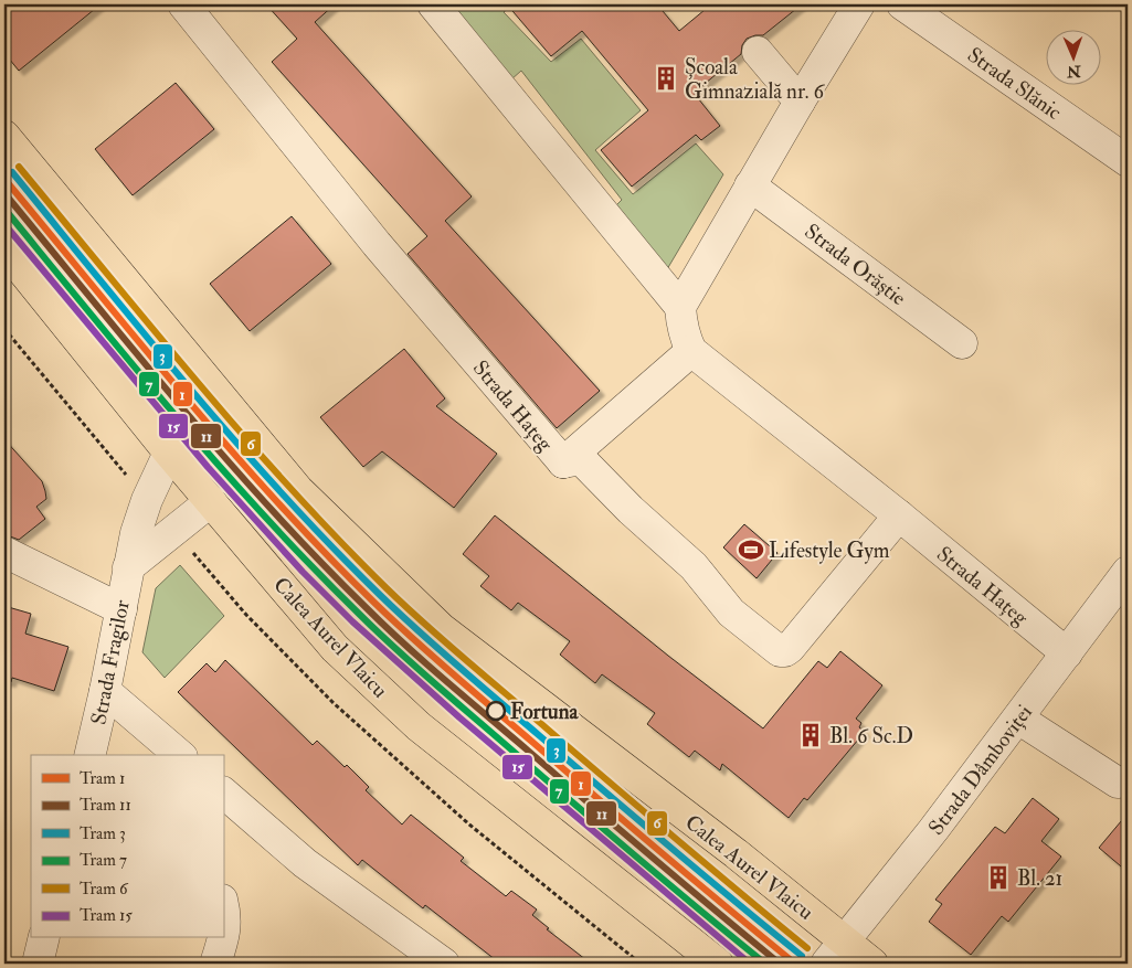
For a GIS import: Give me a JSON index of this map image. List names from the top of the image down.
{
  "streets": {
    "main road": ["Calea Aurel Vlaicu"],
    "street": [
      "Strada Slănic",
      "Strada Orăștie",
      "Strada Hațeg",
      "Strada Fragilor",
      "Strada Dâmboviței"
    ]
  },
  "crossings": [
    ["Strada Hațeg", "Strada Dâmboviței"],
    ["Calea Aurel Vlaicu", "Strada Fragilor"],
    ["Calea Aurel Vlaicu", "Strada Dâmboviței"]
  ],
  "places": {
    "building": ["Școala Gimnazială nr. 6", "Bl. 6 Sc.D", "Bl. 21"],
    "sports": ["Lifestyle Gym"],
    "other": ["Fortuna"]
  },
  "lines": [
    "tram line 6",
    "tram line 3",
    "tram line 1",
    "tram line 11",
    "tram line 7",
    "tram line 15"
  ],
  "legend": [
    "Tram 1",
    "Tram 11",
    "Tram 3",
    "Tram 7",
    "Tram 6",
    "Tram 15"
  ],
  "north": "bottom"
}
